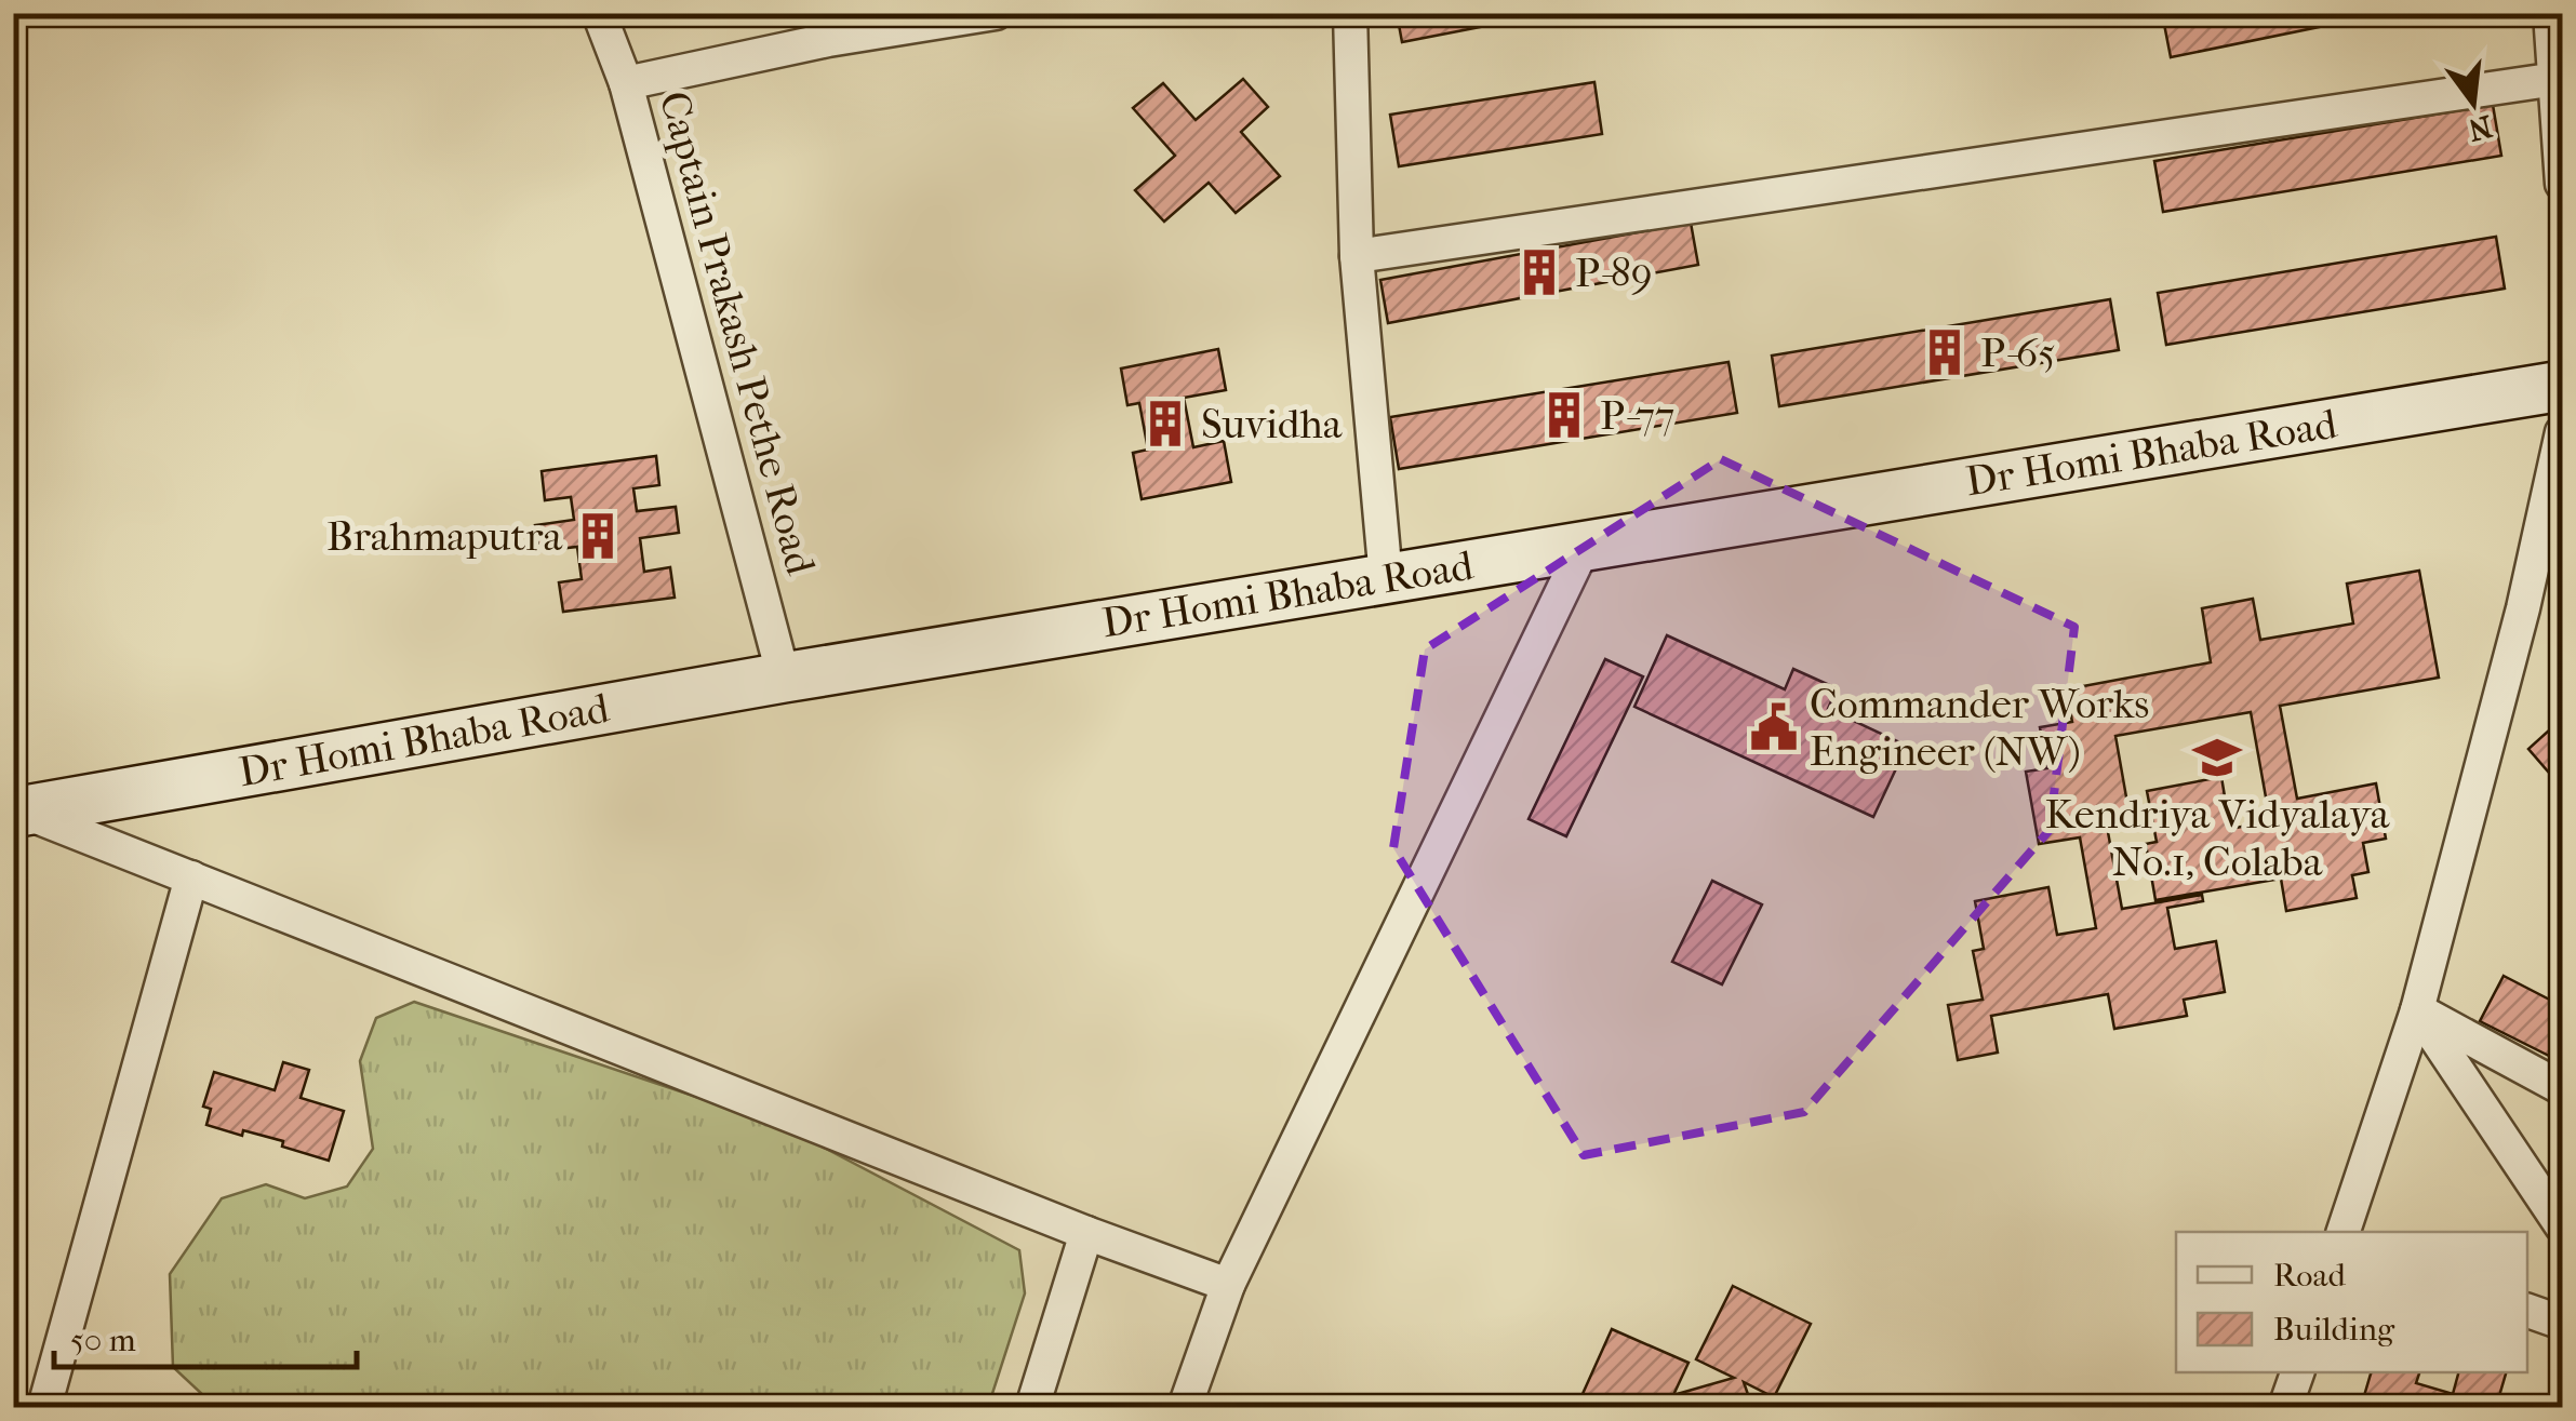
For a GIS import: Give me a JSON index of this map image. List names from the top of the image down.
{
  "streets": {
    "street": ["Captain Prakash Pethe Road", "Dr Homi Bhaba Road"]
  },
  "crossings": [
    ["Captain Prakash Pethe Road", "Dr Homi Bhaba Road"]
  ],
  "places": {
    "building": [
      "P-89",
      "P-65",
      "P-77",
      "Suvidha",
      "Brahmaputra"
    ],
    "public building": ["Commander Works Engineer (NW)"],
    "school or university": ["Kendriya Vidyalaya No.1, Colaba"]
  },
  "legend": ["Road", "Building"],
  "scale_bar": "50 m",
  "north": "bottom"
}
